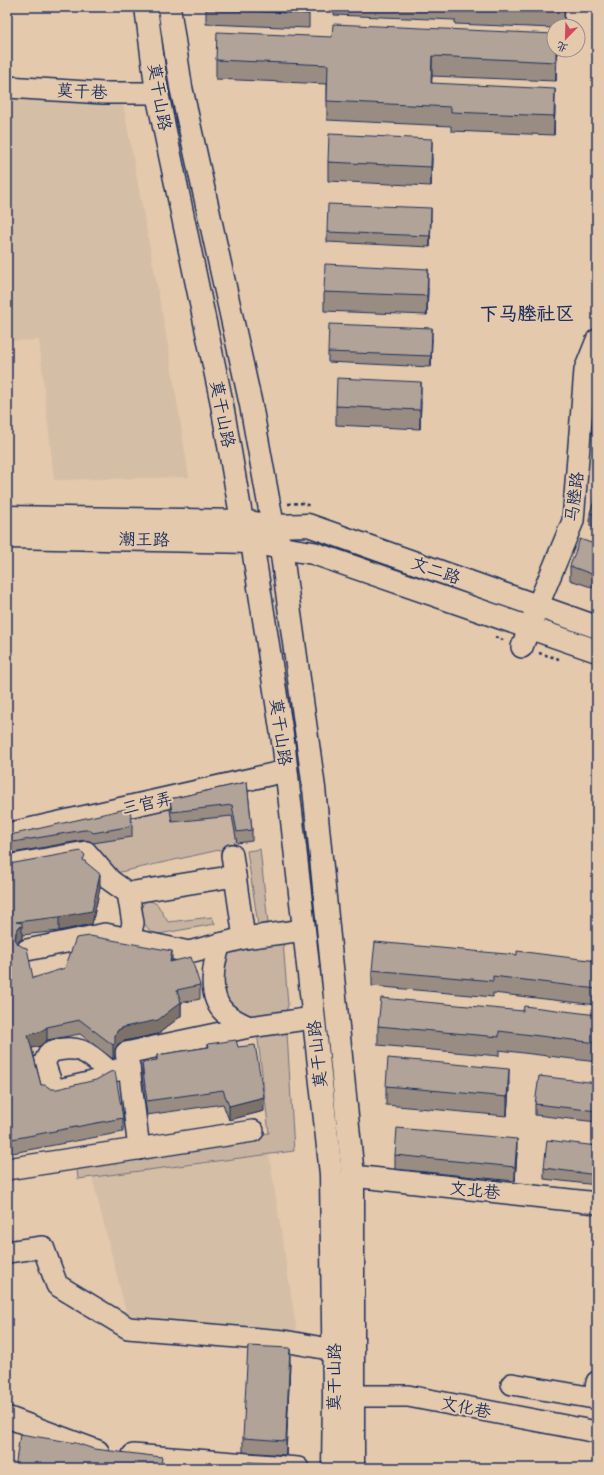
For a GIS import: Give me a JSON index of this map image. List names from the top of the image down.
{
  "streets": {
    "main road": ["莫干山路", "潮王路", "文二路"],
    "street": [
      "莫干巷",
      "马塍路",
      "三官弄",
      "文北巷",
      "文化巷"
    ]
  },
  "crossings": [
    ["莫干巷", "莫干山路"],
    ["莫干山路", "潮王路"],
    ["莫干山路", "文二路"],
    ["莫干山路", "三官弄"],
    ["莫干山路", "文北巷"],
    ["莫干山路", "文化巷"],
    ["马塍路", "文二路"],
    ["潮王路", "文二路"]
  ],
  "districts": ["下马塍社区"],
  "north": "bottom left"
}
